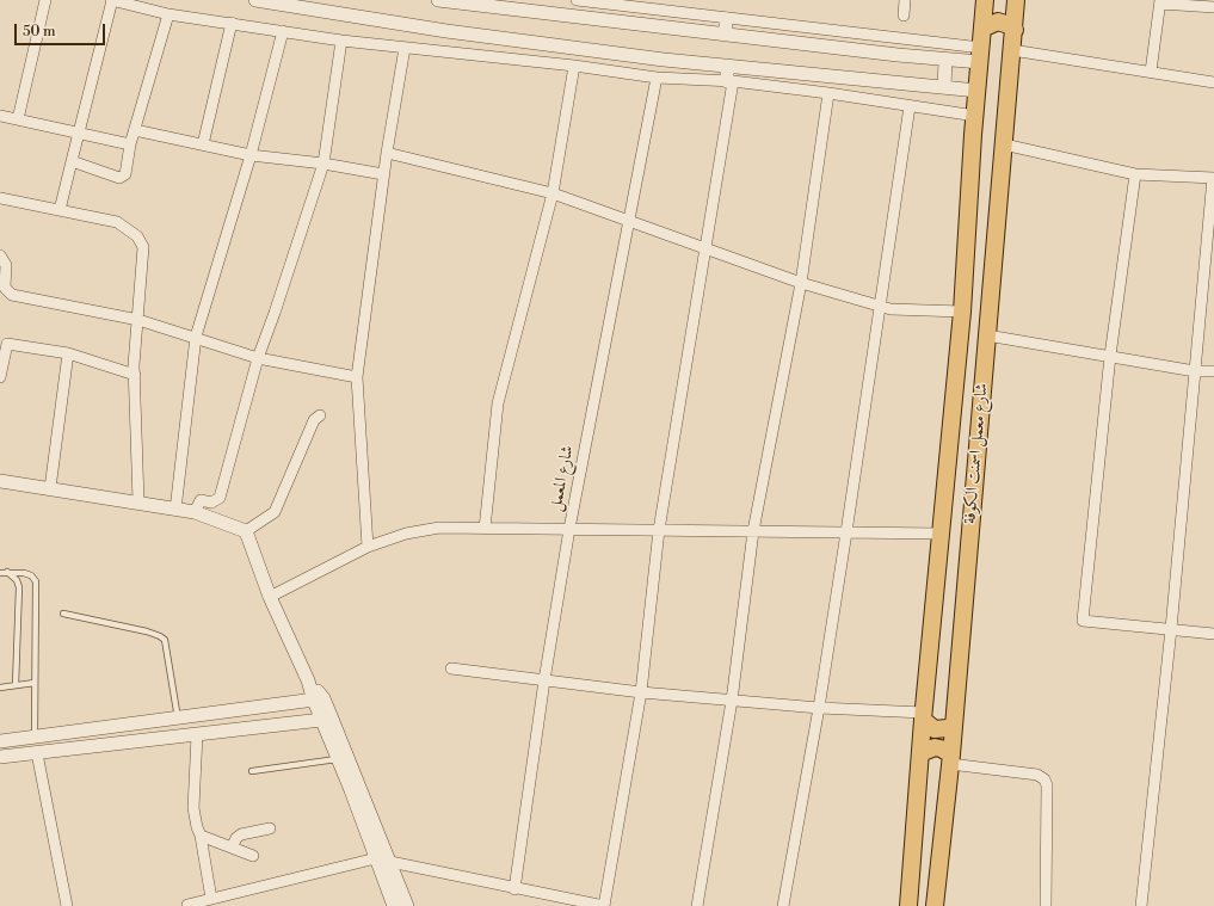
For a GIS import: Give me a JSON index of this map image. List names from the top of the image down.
{
  "streets": {
    "main road": ["شارع معمل اسمنت الكوفة"],
    "street": ["شارع المعمل"]
  },
  "scale_bar": "50 m"
}
